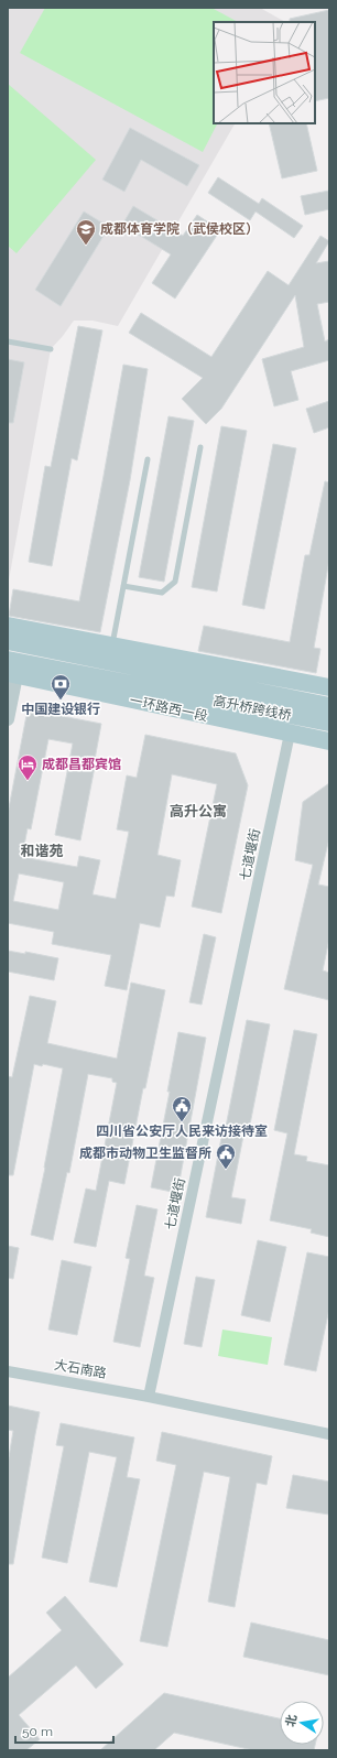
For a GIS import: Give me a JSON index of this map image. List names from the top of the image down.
{
  "streets": {
    "main road": ["一环路西一段", "高升桥跨线桥"],
    "street": ["七道堰街", "大石南路"]
  },
  "crossings": [
    ["一环路西一段", "高升桥跨线桥"],
    ["一环路西一段", "七道堰街"],
    ["七道堰街", "大石南路"]
  ],
  "districts": ["高升公寓", "和谐苑"],
  "places": {
    "school or university": ["成都体育学院（武侯校区）"],
    "bank": ["中国建设银行"],
    "hotel": ["成都昌都宾馆"],
    "public building": ["四川省公安厅人民来访接待室", "成都市动物卫生监督所"]
  },
  "scale_bar": "50 m",
  "north": "left"
}
